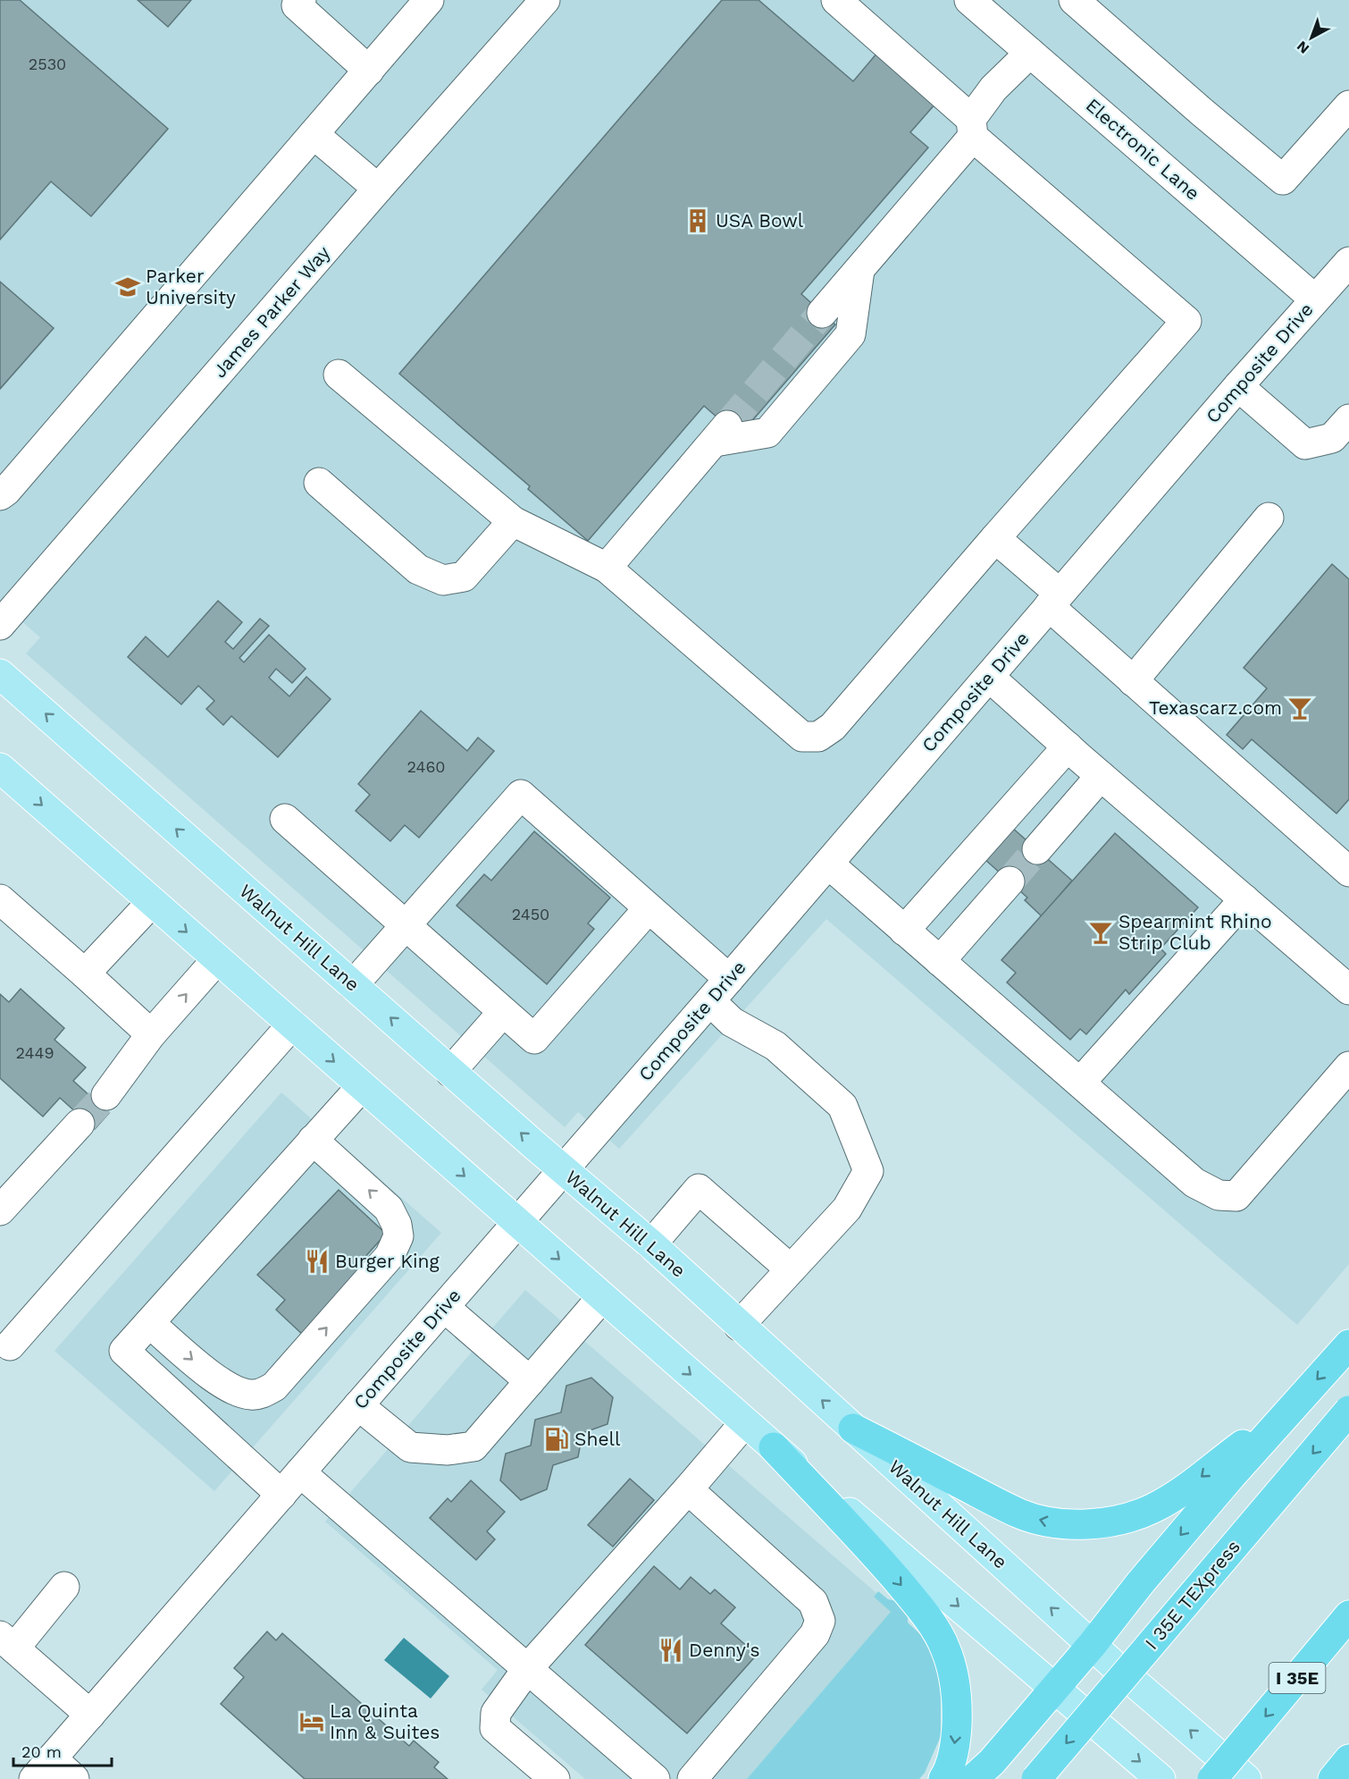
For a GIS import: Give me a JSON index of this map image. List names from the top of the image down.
{
  "streets": {
    "highway": ["I 35E TEXpress", "I 35E"],
    "main road": ["Walnut Hill Lane"],
    "street": ["Electronic Lane", "James Parker Way", "Composite Drive"]
  },
  "crossings": [
    ["Electronic Lane", "Composite Drive"],
    ["Composite Drive", "Walnut Hill Lane"]
  ],
  "places": {
    "building": ["USA Bowl"],
    "school or university": ["Parker University"],
    "bar": ["Texascarz.com", "Spearmint Rhino Strip Club"],
    "restaurant": ["Burger King", "Denny's"],
    "fuel station": ["Shell"],
    "hotel": ["La Quinta Inn & Suites"]
  },
  "house_numbers": [
    "2530",
    "2460",
    "2450",
    "2449"
  ],
  "scale_bar": "20 m",
  "north": "bottom left"
}
